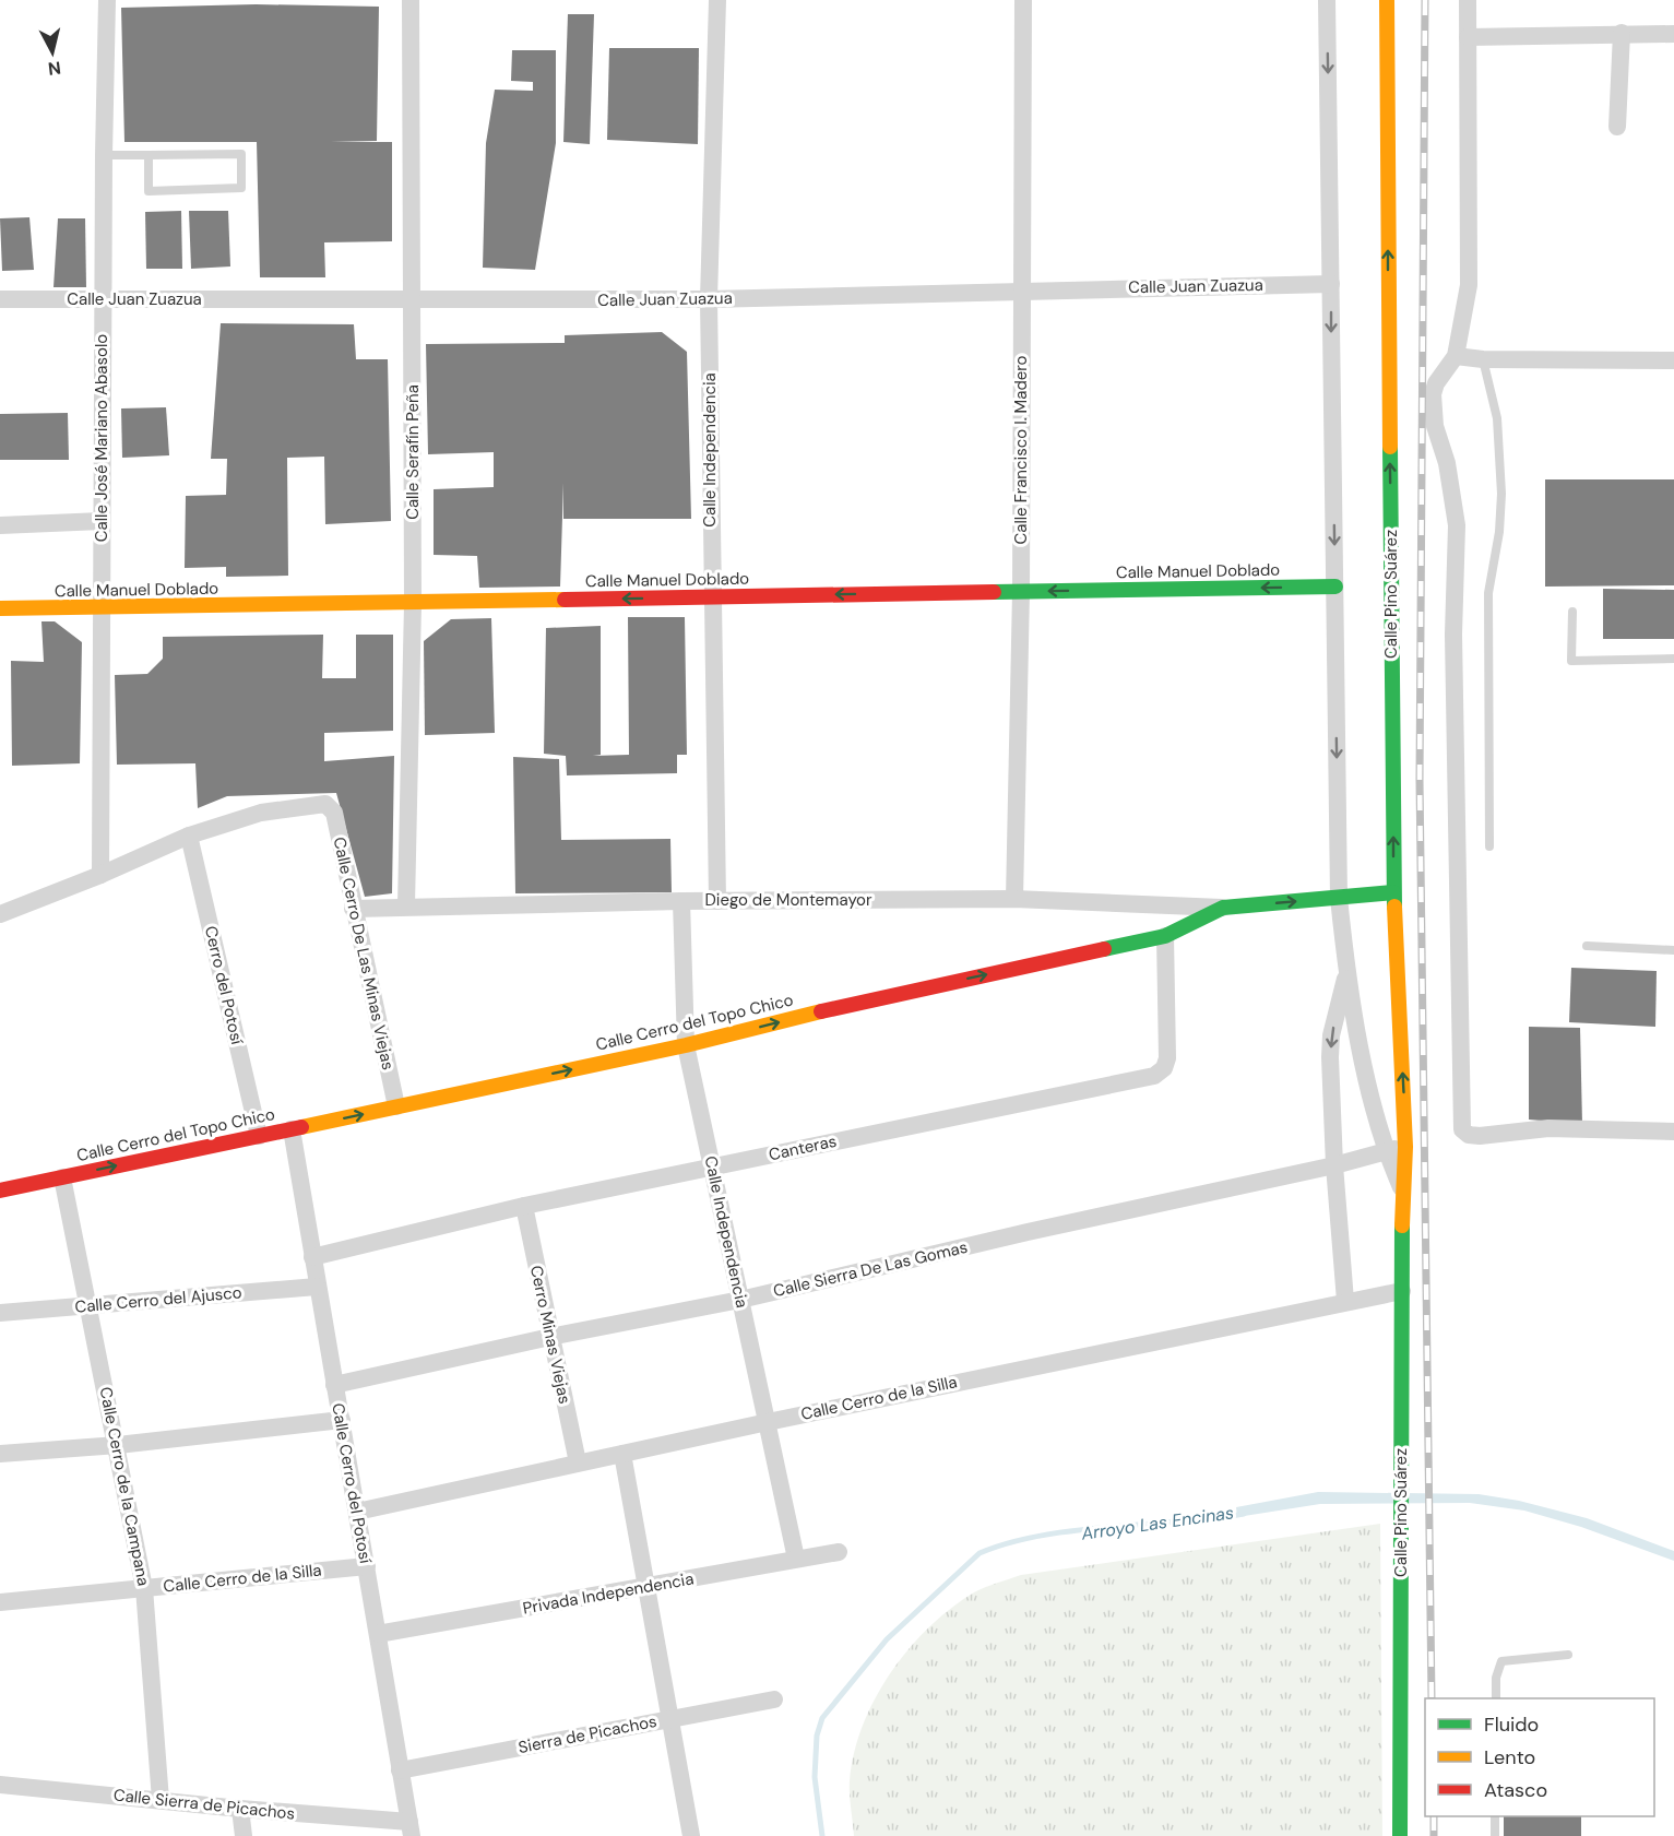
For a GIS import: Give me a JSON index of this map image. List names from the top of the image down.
{
  "streets": {
    "street": [
      "Calle Juan Zuazua",
      "Calle José Mariano Abasolo",
      "Calle Independencia",
      "Calle Francisco I. Madero",
      "Calle Serafín Peña",
      "Calle Manuel Doblado",
      "Calle Pino Suárez",
      "Diego de Montemayor",
      "Calle Cerro De Las Minas Viejas",
      "Cerro del Potosí",
      "Calle Cerro del Topo Chico",
      "Canteras",
      "Calle Sierra De Las Gomas",
      "Calle Cerro del Ajusco",
      "Cerro Minas Viejas",
      "Calle Cerro de la Silla",
      "Calle Cerro del Potosí",
      "Calle Cerro de la Campana",
      "Privada Independencia",
      "Sierra de Picachos",
      "Calle Sierra de Picachos"
    ]
  },
  "crossings": [
    ["Calle Juan Zuazua", "Calle José Mariano Abasolo"],
    ["Calle Juan Zuazua", "Calle Independencia"],
    ["Calle Juan Zuazua", "Calle Francisco I. Madero"],
    ["Calle Juan Zuazua", "Calle Serafín Peña"],
    ["Calle Juan Zuazua", "Calle Pino Suárez"],
    ["Calle José Mariano Abasolo", "Calle Manuel Doblado"],
    ["Calle Independencia", "Calle Manuel Doblado"],
    ["Calle Independencia", "Diego de Montemayor"],
    ["Calle Independencia", "Calle Cerro del Topo Chico"],
    ["Calle Independencia", "Canteras"],
    ["Calle Independencia", "Calle Sierra De Las Gomas"],
    ["Calle Independencia", "Calle Cerro de la Silla"],
    ["Calle Independencia", "Privada Independencia"],
    ["Calle Francisco I. Madero", "Calle Manuel Doblado"],
    ["Calle Francisco I. Madero", "Diego de Montemayor"],
    ["Calle Serafín Peña", "Calle Manuel Doblado"],
    ["Calle Serafín Peña", "Diego de Montemayor"],
    ["Calle Manuel Doblado", "Calle Pino Suárez"],
    ["Calle Pino Suárez", "Calle Cerro del Topo Chico"],
    ["Calle Pino Suárez", "Calle Sierra De Las Gomas"],
    ["Calle Pino Suárez", "Calle Cerro de la Silla"],
    ["Diego de Montemayor", "Calle Cerro De Las Minas Viejas"],
    ["Diego de Montemayor", "Calle Cerro del Topo Chico"],
    ["Calle Cerro De Las Minas Viejas", "Cerro del Potosí"],
    ["Calle Cerro De Las Minas Viejas", "Calle Cerro del Topo Chico"],
    ["Cerro del Potosí", "Calle Cerro del Topo Chico"],
    ["Calle Cerro del Topo Chico", "Canteras"],
    ["Calle Cerro del Topo Chico", "Calle Cerro del Potosí"],
    ["Calle Cerro del Topo Chico", "Calle Cerro de la Campana"],
    ["Canteras", "Cerro Minas Viejas"],
    ["Canteras", "Calle Cerro del Potosí"],
    ["Calle Sierra De Las Gomas", "Cerro Minas Viejas"],
    ["Calle Sierra De Las Gomas", "Calle Cerro del Potosí"],
    ["Calle Cerro del Ajusco", "Calle Cerro del Potosí"],
    ["Calle Cerro del Ajusco", "Calle Cerro de la Campana"],
    ["Cerro Minas Viejas", "Calle Cerro de la Silla"],
    ["Calle Cerro de la Silla", "Calle Cerro del Potosí"],
    ["Calle Cerro de la Silla", "Calle Cerro de la Campana"],
    ["Calle Cerro del Potosí", "Privada Independencia"],
    ["Calle Cerro del Potosí", "Sierra de Picachos"],
    ["Calle Cerro del Potosí", "Calle Sierra de Picachos"],
    ["Calle Cerro de la Campana", "Calle Sierra de Picachos"]
  ],
  "one_way": ["Calle Manuel Doblado", "Calle Cerro del Topo Chico"],
  "water": ["Arroyo Las Encinas"],
  "legend": ["Fluido", "Lento", "Atasco"],
  "north": "bottom"
}
